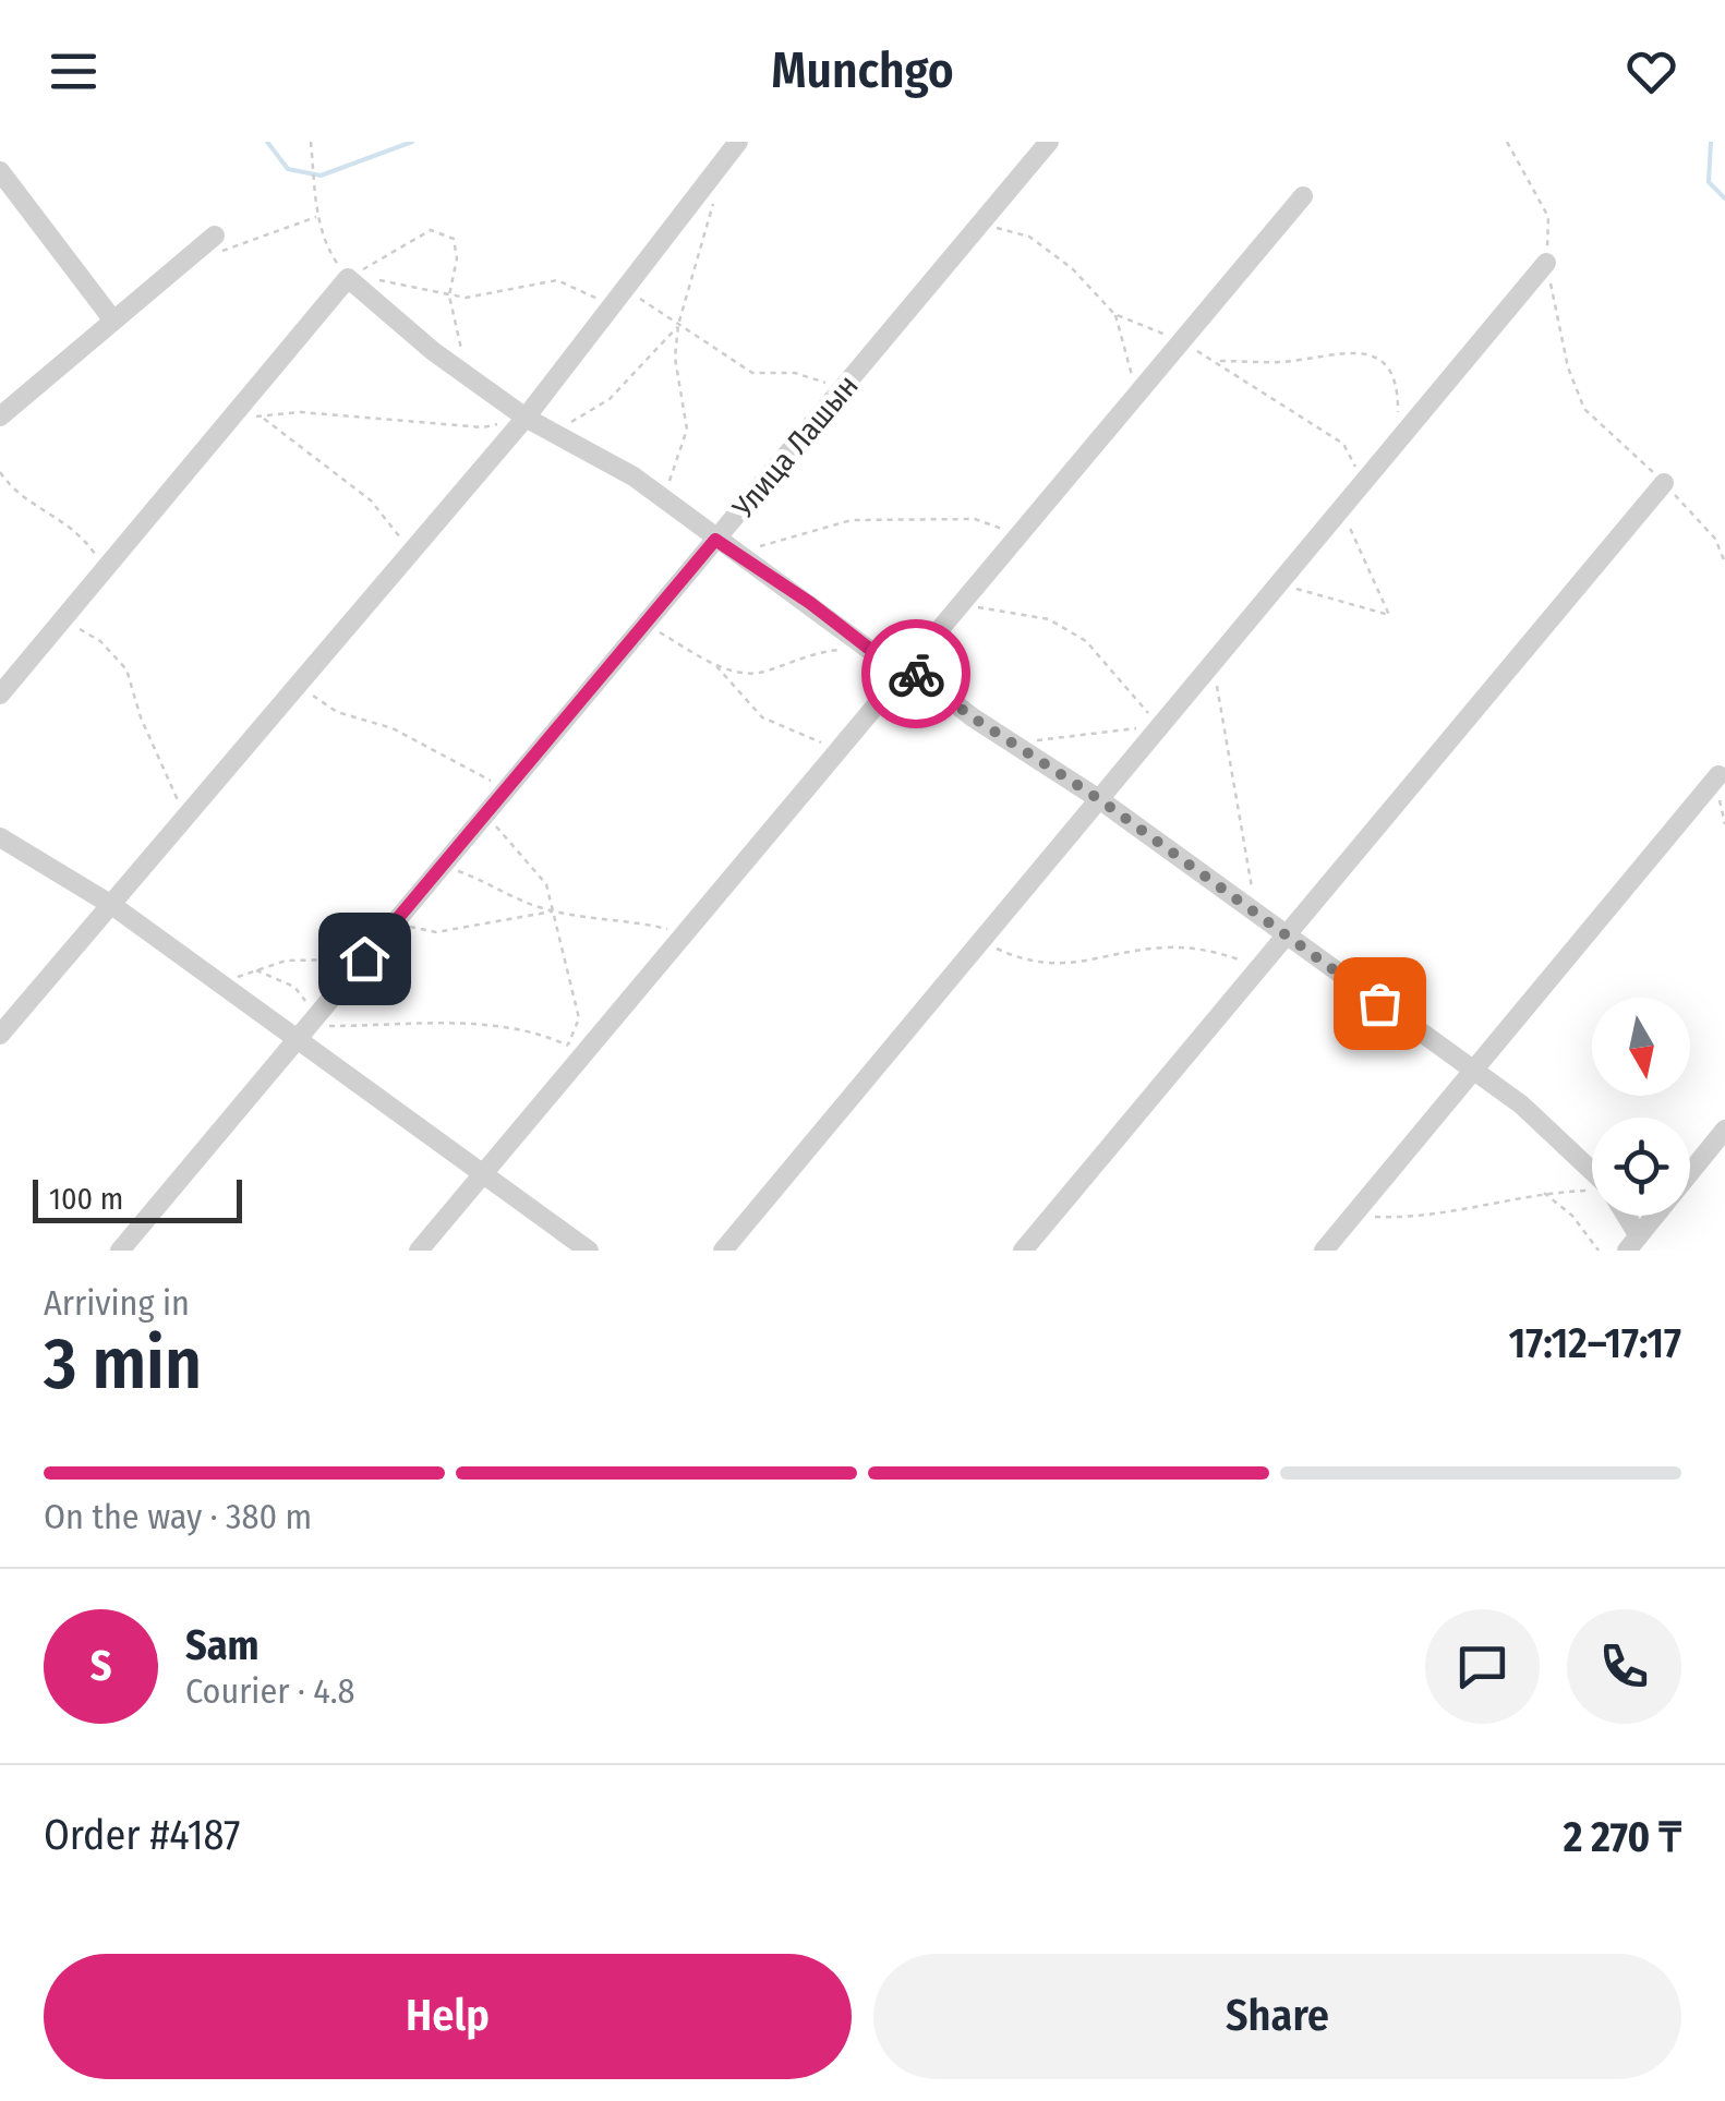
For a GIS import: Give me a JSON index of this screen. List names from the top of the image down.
{
  "streets": {
    "street": ["Улица Лашын"]
  },
  "scale_bar": "100 m",
  "north": "bottom",
  "page": {
    "header": "Munchgo",
    "scale": "100 m",
    "heading": ["3 min", "Arriving in", "17:12–17:17"],
    "panel": [
      "Sam",
      "Courier · 4.8",
      "Order #4187",
      "2 270 ₸"
    ],
    "bar": "On the way · 380 m",
    "round": "S",
    "buttons": ["Help", "Share"]
  }
}
